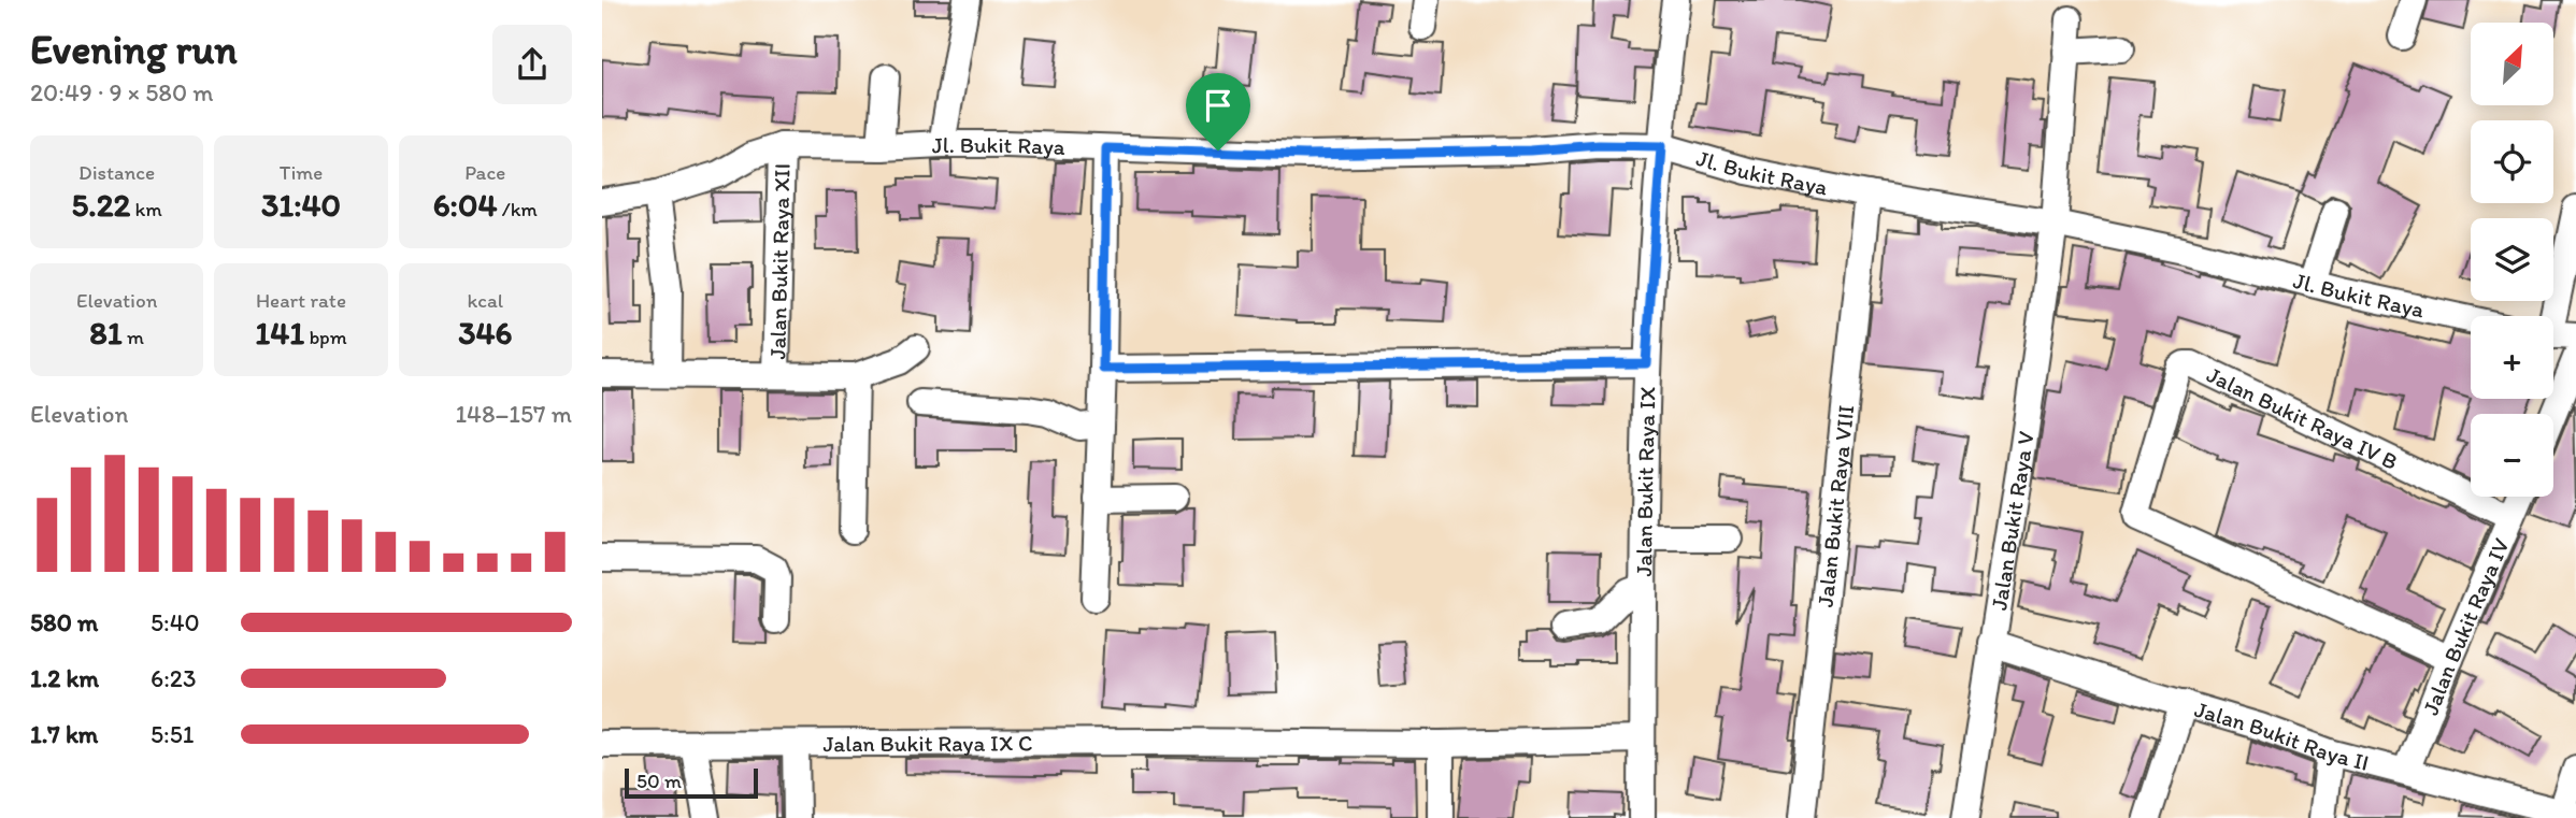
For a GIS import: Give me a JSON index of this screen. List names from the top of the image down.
{
  "streets": {
    "street": [
      "Jl. Bukit Raya",
      "Jalan Bukit Raya XII",
      "Jalan Bukit Raya IV B",
      "Jalan Bukit Raya IX",
      "Jalan Bukit Raya VIII",
      "Jalan Bukit Raya V",
      "Jalan Bukit Raya IV",
      "Jalan Bukit Raya II",
      "Jalan Bukit Raya IX C"
    ]
  },
  "crossings": [
    ["Jl. Bukit Raya", "Jalan Bukit Raya XII"],
    ["Jl. Bukit Raya", "Jalan Bukit Raya IX"],
    ["Jl. Bukit Raya", "Jalan Bukit Raya VIII"],
    ["Jl. Bukit Raya", "Jalan Bukit Raya V"],
    ["Jalan Bukit Raya IV B", "Jalan Bukit Raya IV"],
    ["Jalan Bukit Raya IX", "Jalan Bukit Raya IX C"],
    ["Jalan Bukit Raya V", "Jalan Bukit Raya II"],
    ["Jalan Bukit Raya IV", "Jalan Bukit Raya II"]
  ],
  "scale_bar": "50 m",
  "north": "top right",
  "page": {
    "heading": ["Evening run", "20:49 · 9 × 580 m"],
    "map_buttons": ["+", "−"],
    "stats": [
      ["Distance", "5.22 km"],
      ["Time", "31:40"],
      ["Pace", "6:04 /km"],
      ["Elevation", "81 m"],
      ["Heart rate", "141 bpm"],
      ["kcal", "346"]
    ],
    "chart": ["Elevation", "148–157 m"],
    "list": [
      {
        "name": "580 m",
        "note": "5:40"
      },
      {
        "name": "1.2 km",
        "note": "6:23"
      },
      {
        "name": "1.7 km",
        "note": "5:51"
      }
    ],
    "scale": "50 m"
  }
}
